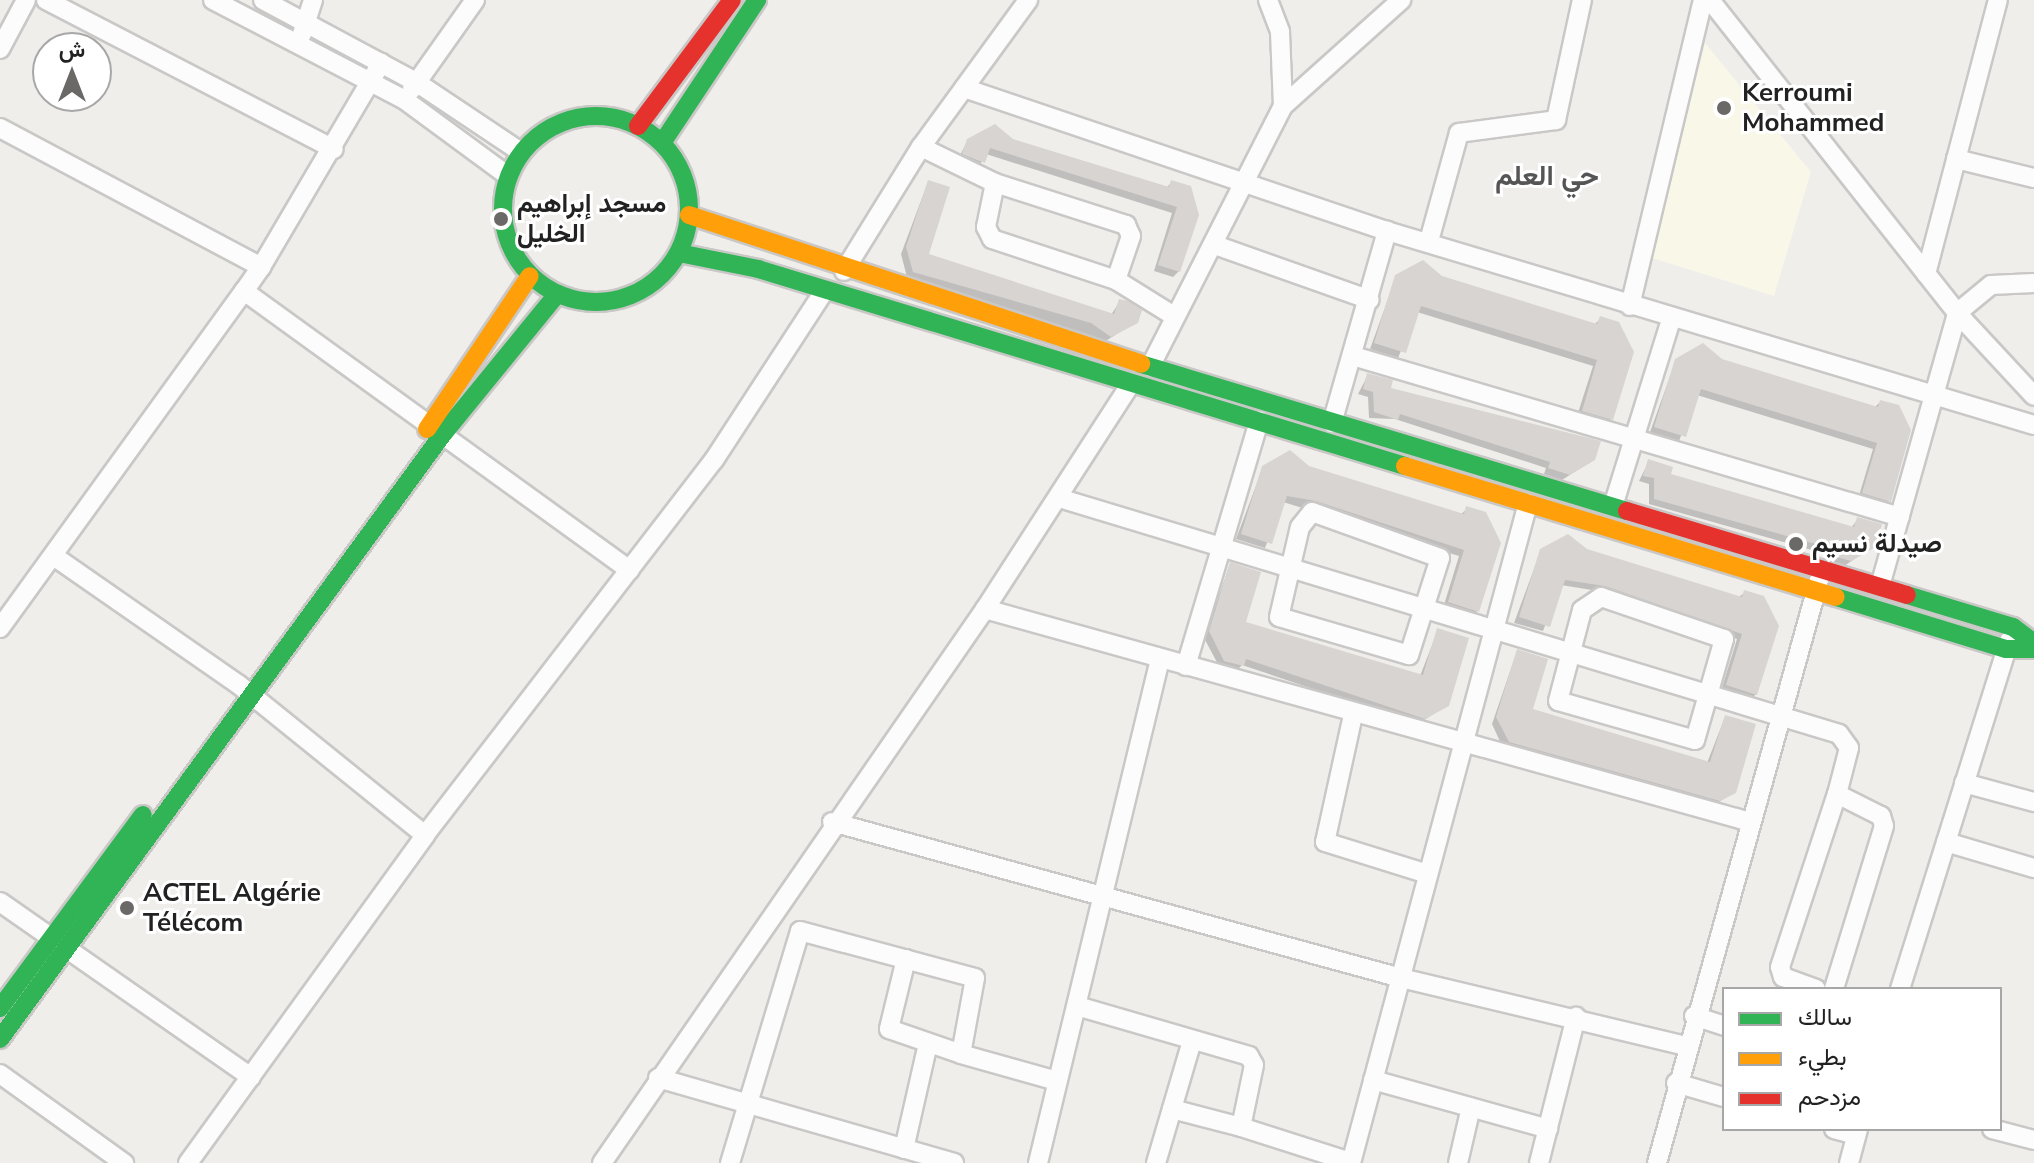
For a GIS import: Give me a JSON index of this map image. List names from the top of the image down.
{
  "districts": ["حي العلم"],
  "places": [
    "Kerroumi Mohammed",
    "مسجد إبراهيم الخليل",
    "صيدلة نسيم",
    "ACTEL Algérie Télécom"
  ],
  "legend": ["سالك", "بطيء", "مزدحم"],
  "north": "top"
}
